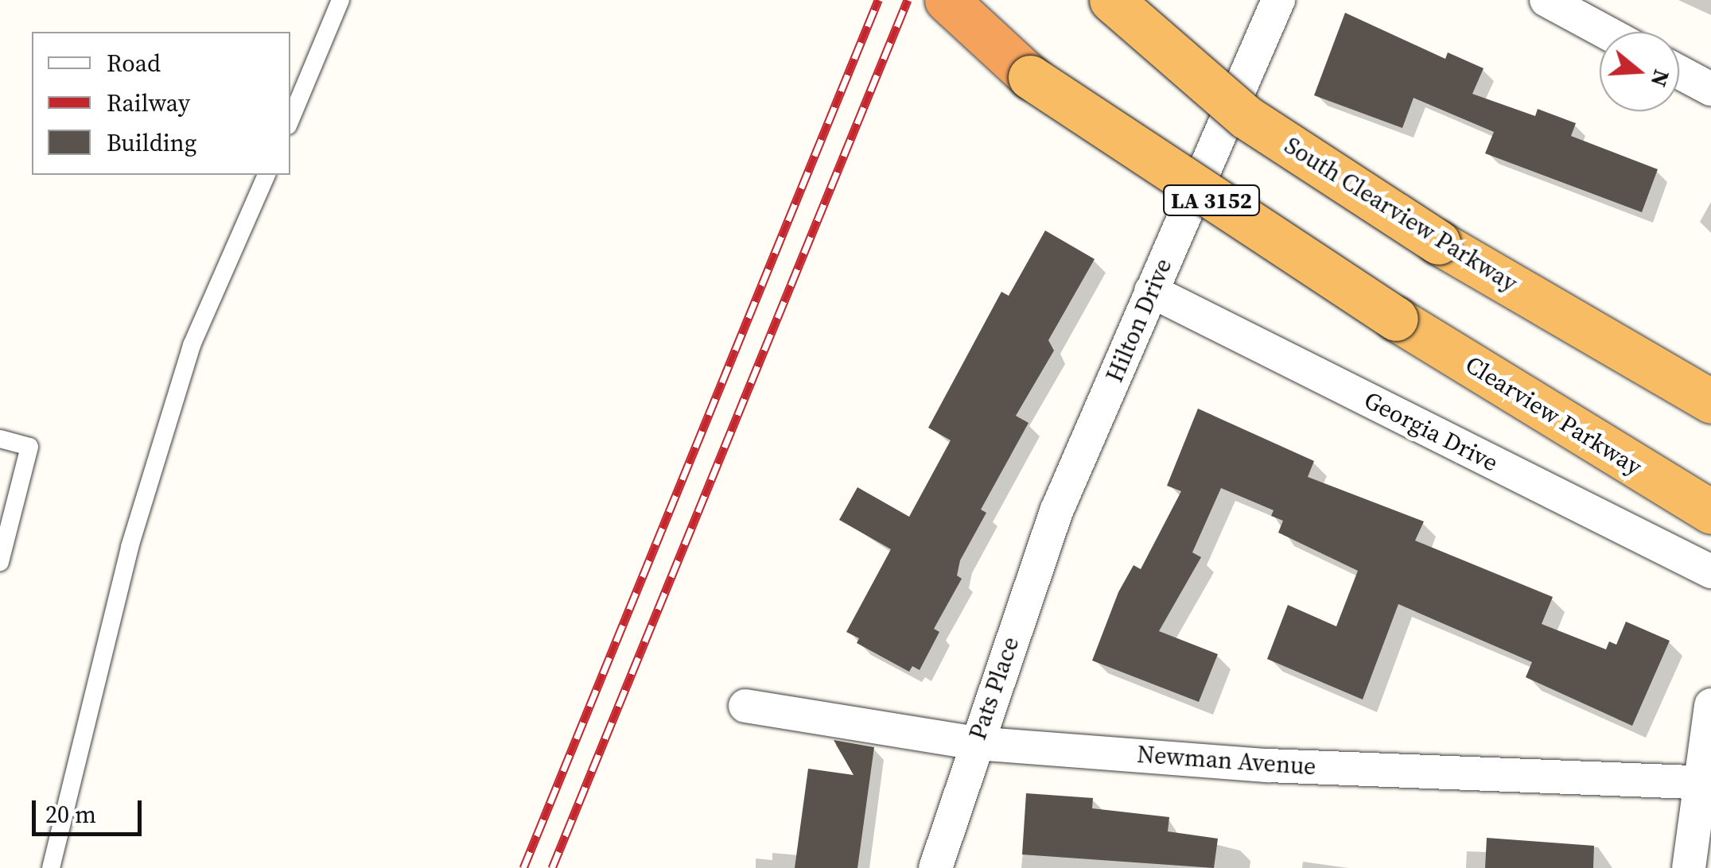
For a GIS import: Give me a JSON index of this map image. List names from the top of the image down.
{
  "streets": {
    "highway": ["LA 3152", "South Clearview Parkway", "Clearview Parkway"],
    "street": [
      "Hilton Drive",
      "Georgia Drive",
      "Pats Place",
      "Newman Avenue"
    ]
  },
  "crossings": [
    ["LA 3152", "Clearview Parkway"],
    ["Hilton Drive", "Georgia Drive"],
    ["Hilton Drive", "Pats Place"],
    ["Pats Place", "Newman Avenue"]
  ],
  "legend": ["Road", "Railway", "Building"],
  "scale_bar": "20 m",
  "north": "right"
}
